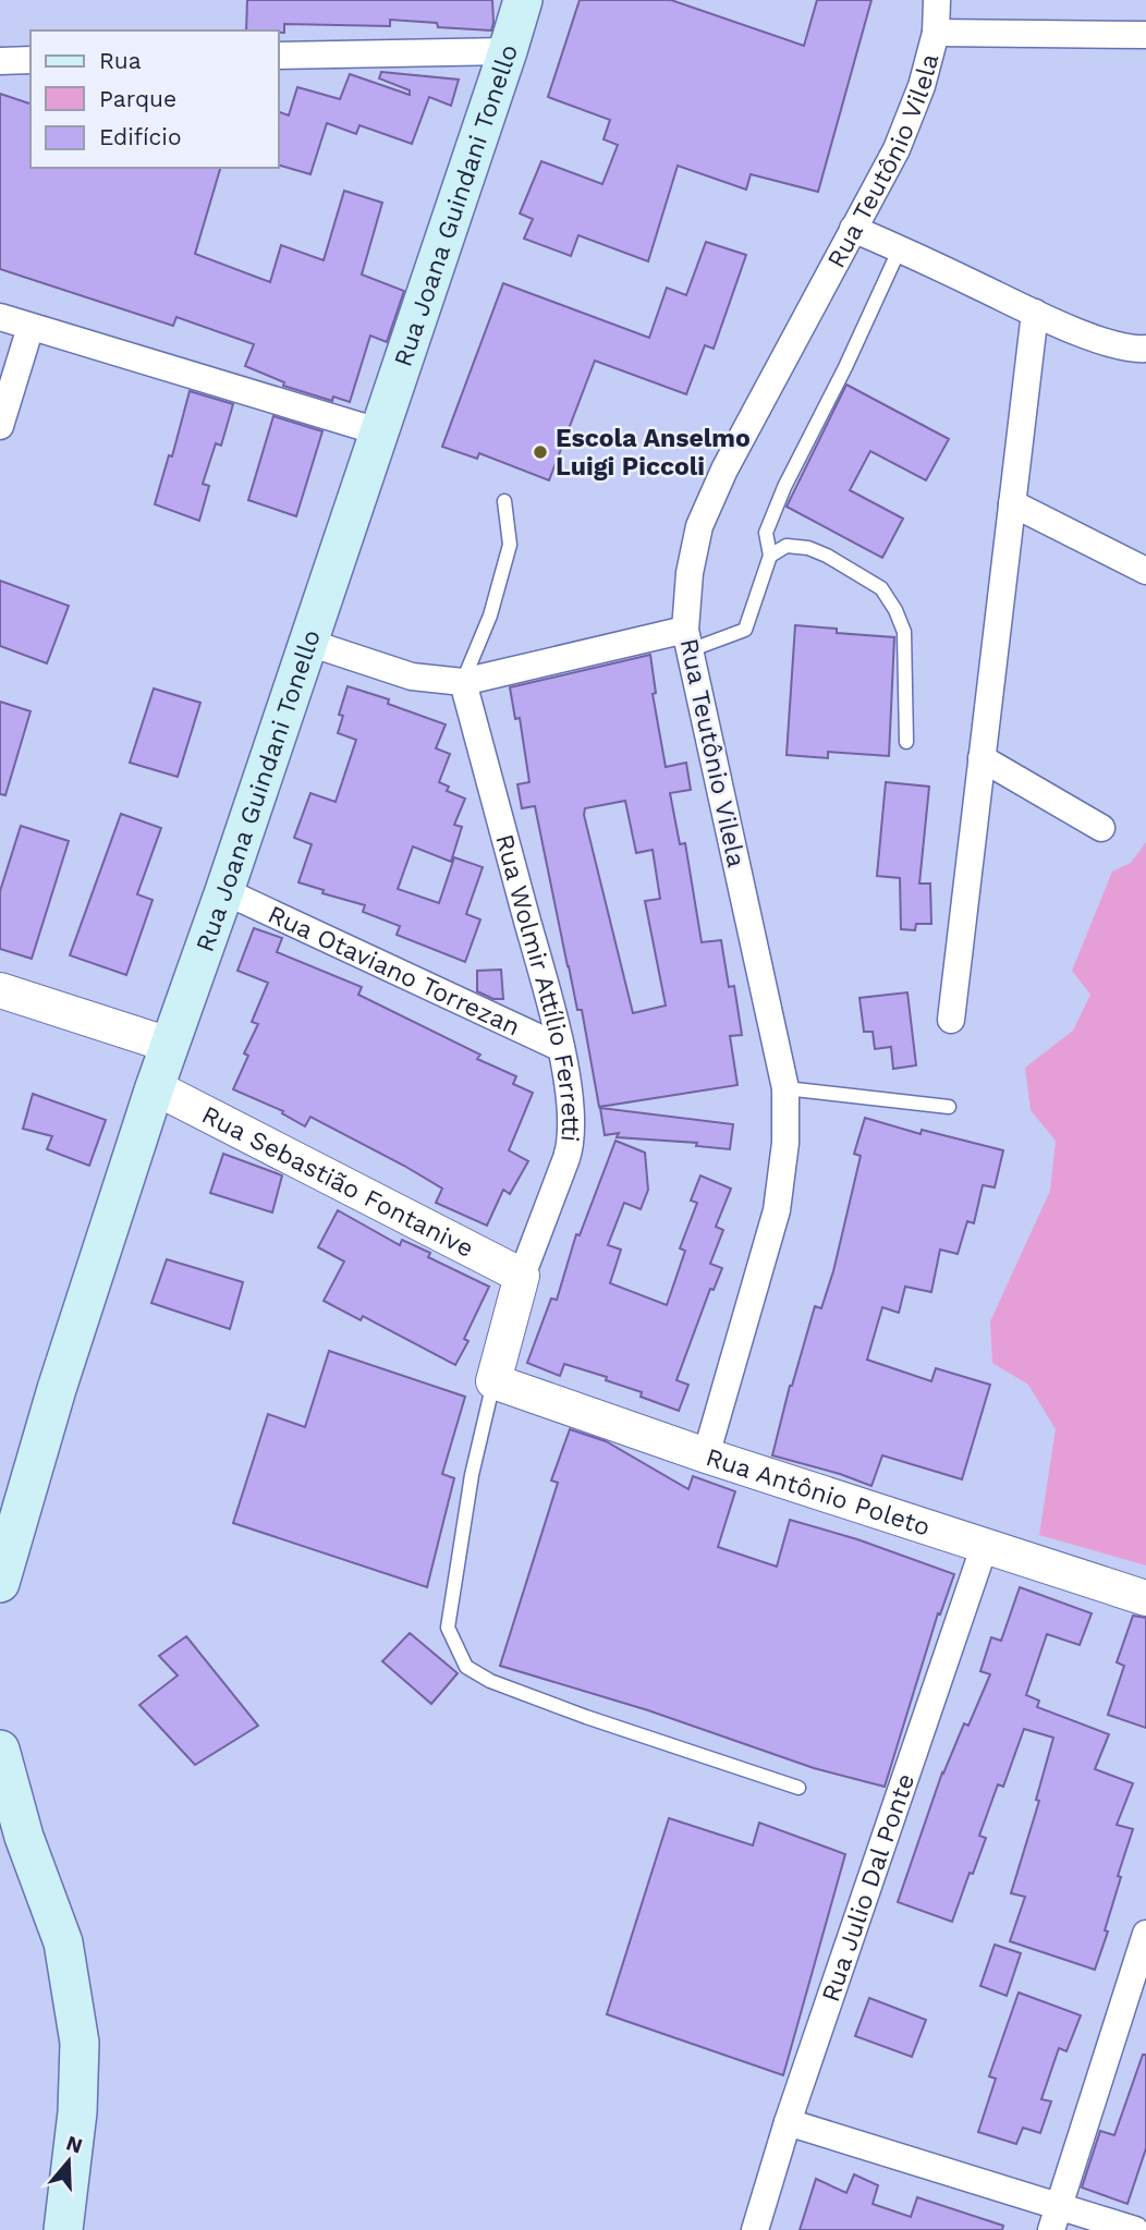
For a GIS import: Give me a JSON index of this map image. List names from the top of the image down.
{
  "streets": {
    "main road": ["Rua Joana Guindani Tonello"],
    "street": [
      "Rua Teutônio Vilela",
      "Rua Otaviano Torrezan",
      "Rua Wolmir Attílio Ferretti",
      "Rua Sebastião Fontanive",
      "Rua Antônio Poleto",
      "Rua Julio Dal Ponte"
    ]
  },
  "crossings": [
    ["Rua Teutônio Vilela", "Rua Antônio Poleto"],
    ["Rua Joana Guindani Tonello", "Rua Otaviano Torrezan"],
    ["Rua Joana Guindani Tonello", "Rua Sebastião Fontanive"],
    ["Rua Otaviano Torrezan", "Rua Wolmir Attílio Ferretti"],
    ["Rua Wolmir Attílio Ferretti", "Rua Sebastião Fontanive"],
    ["Rua Wolmir Attílio Ferretti", "Rua Antônio Poleto"],
    ["Rua Antônio Poleto", "Rua Julio Dal Ponte"]
  ],
  "places": ["Escola Anselmo Luigi Piccoli"],
  "legend": ["Rua", "Parque", "Edifício"],
  "north": "top"
}
